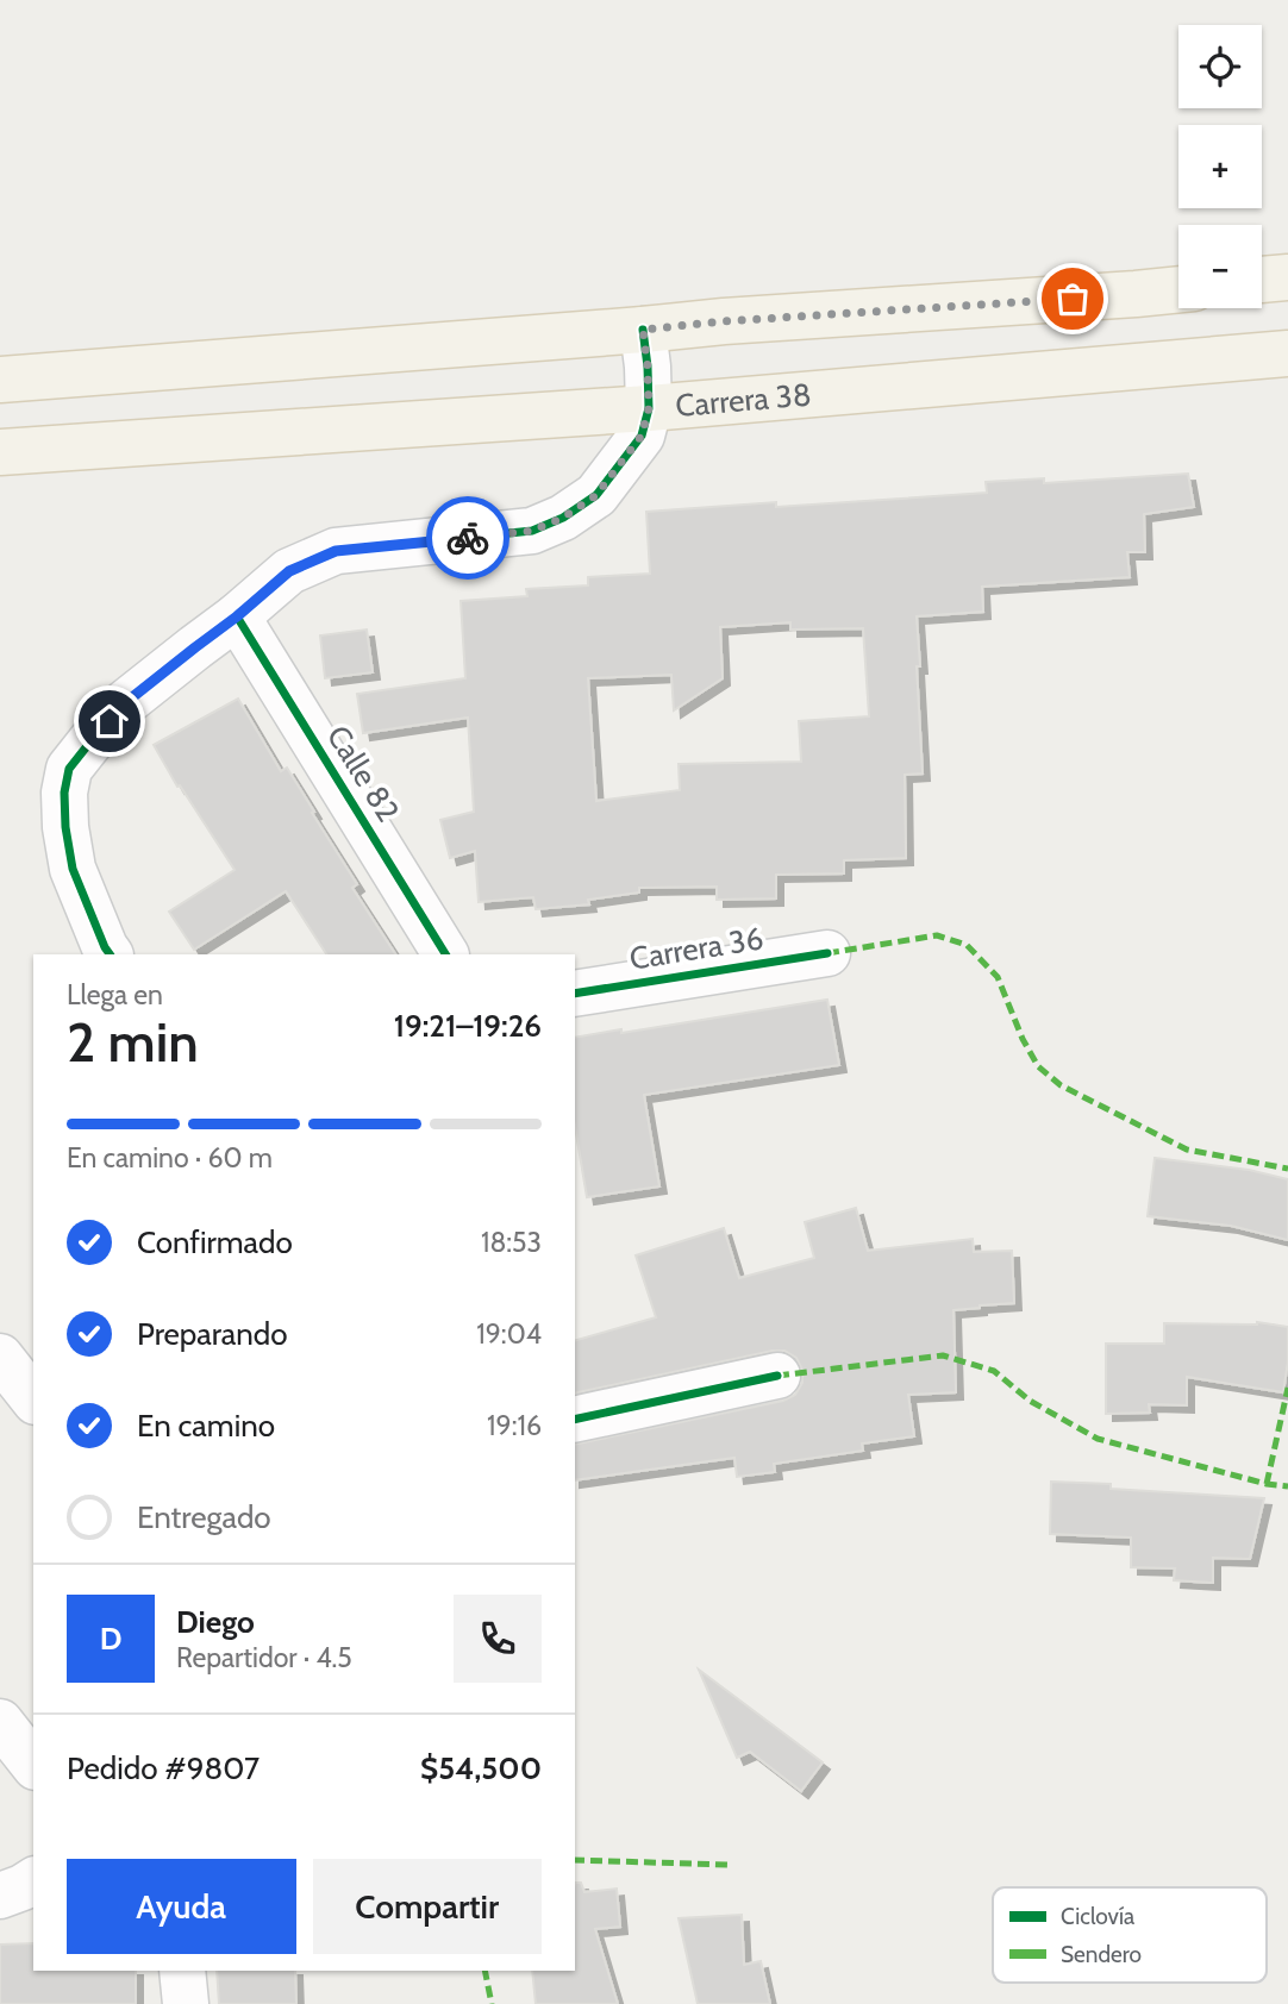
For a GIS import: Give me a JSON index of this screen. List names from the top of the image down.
{
  "streets": {
    "main road": ["Carrera 38"],
    "street": ["Calle 82", "Carrera 36"]
  },
  "legend": ["Ciclovía", "Sendero"],
  "page": {
    "map_buttons": ["+", "−"],
    "heading": ["2 min", "Llega en", "19:21–19:26"],
    "panel": [
      "Diego",
      "Repartidor · 4.5",
      "Pedido #9807",
      "$54,500"
    ],
    "bar": "En camino · 60 m",
    "list": [
      ["Confirmado", "18:53"],
      ["Preparando", "19:04"],
      ["En camino", "19:16"],
      "Entregado"
    ],
    "round": "D",
    "buttons": ["Ayuda", "Compartir"]
  }
}
